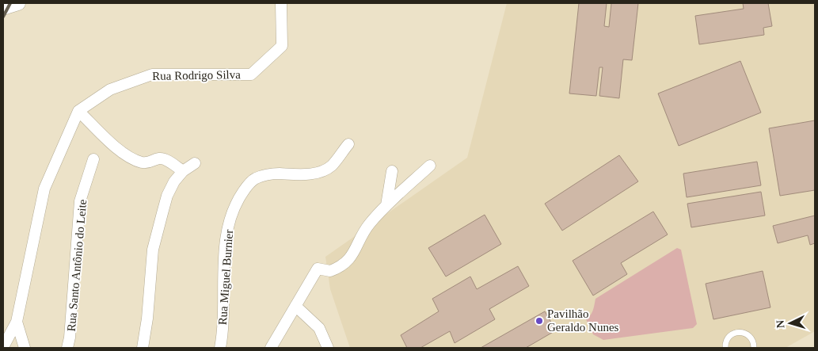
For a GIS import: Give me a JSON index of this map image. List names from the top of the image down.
{
  "streets": {
    "street": ["Rua Rodrigo Silva", "Rua Santo Antônio do Leite", "Rua Miguel Burnier"]
  },
  "places": ["Pavilhão Geraldo Nunes"],
  "north": "left"
}
